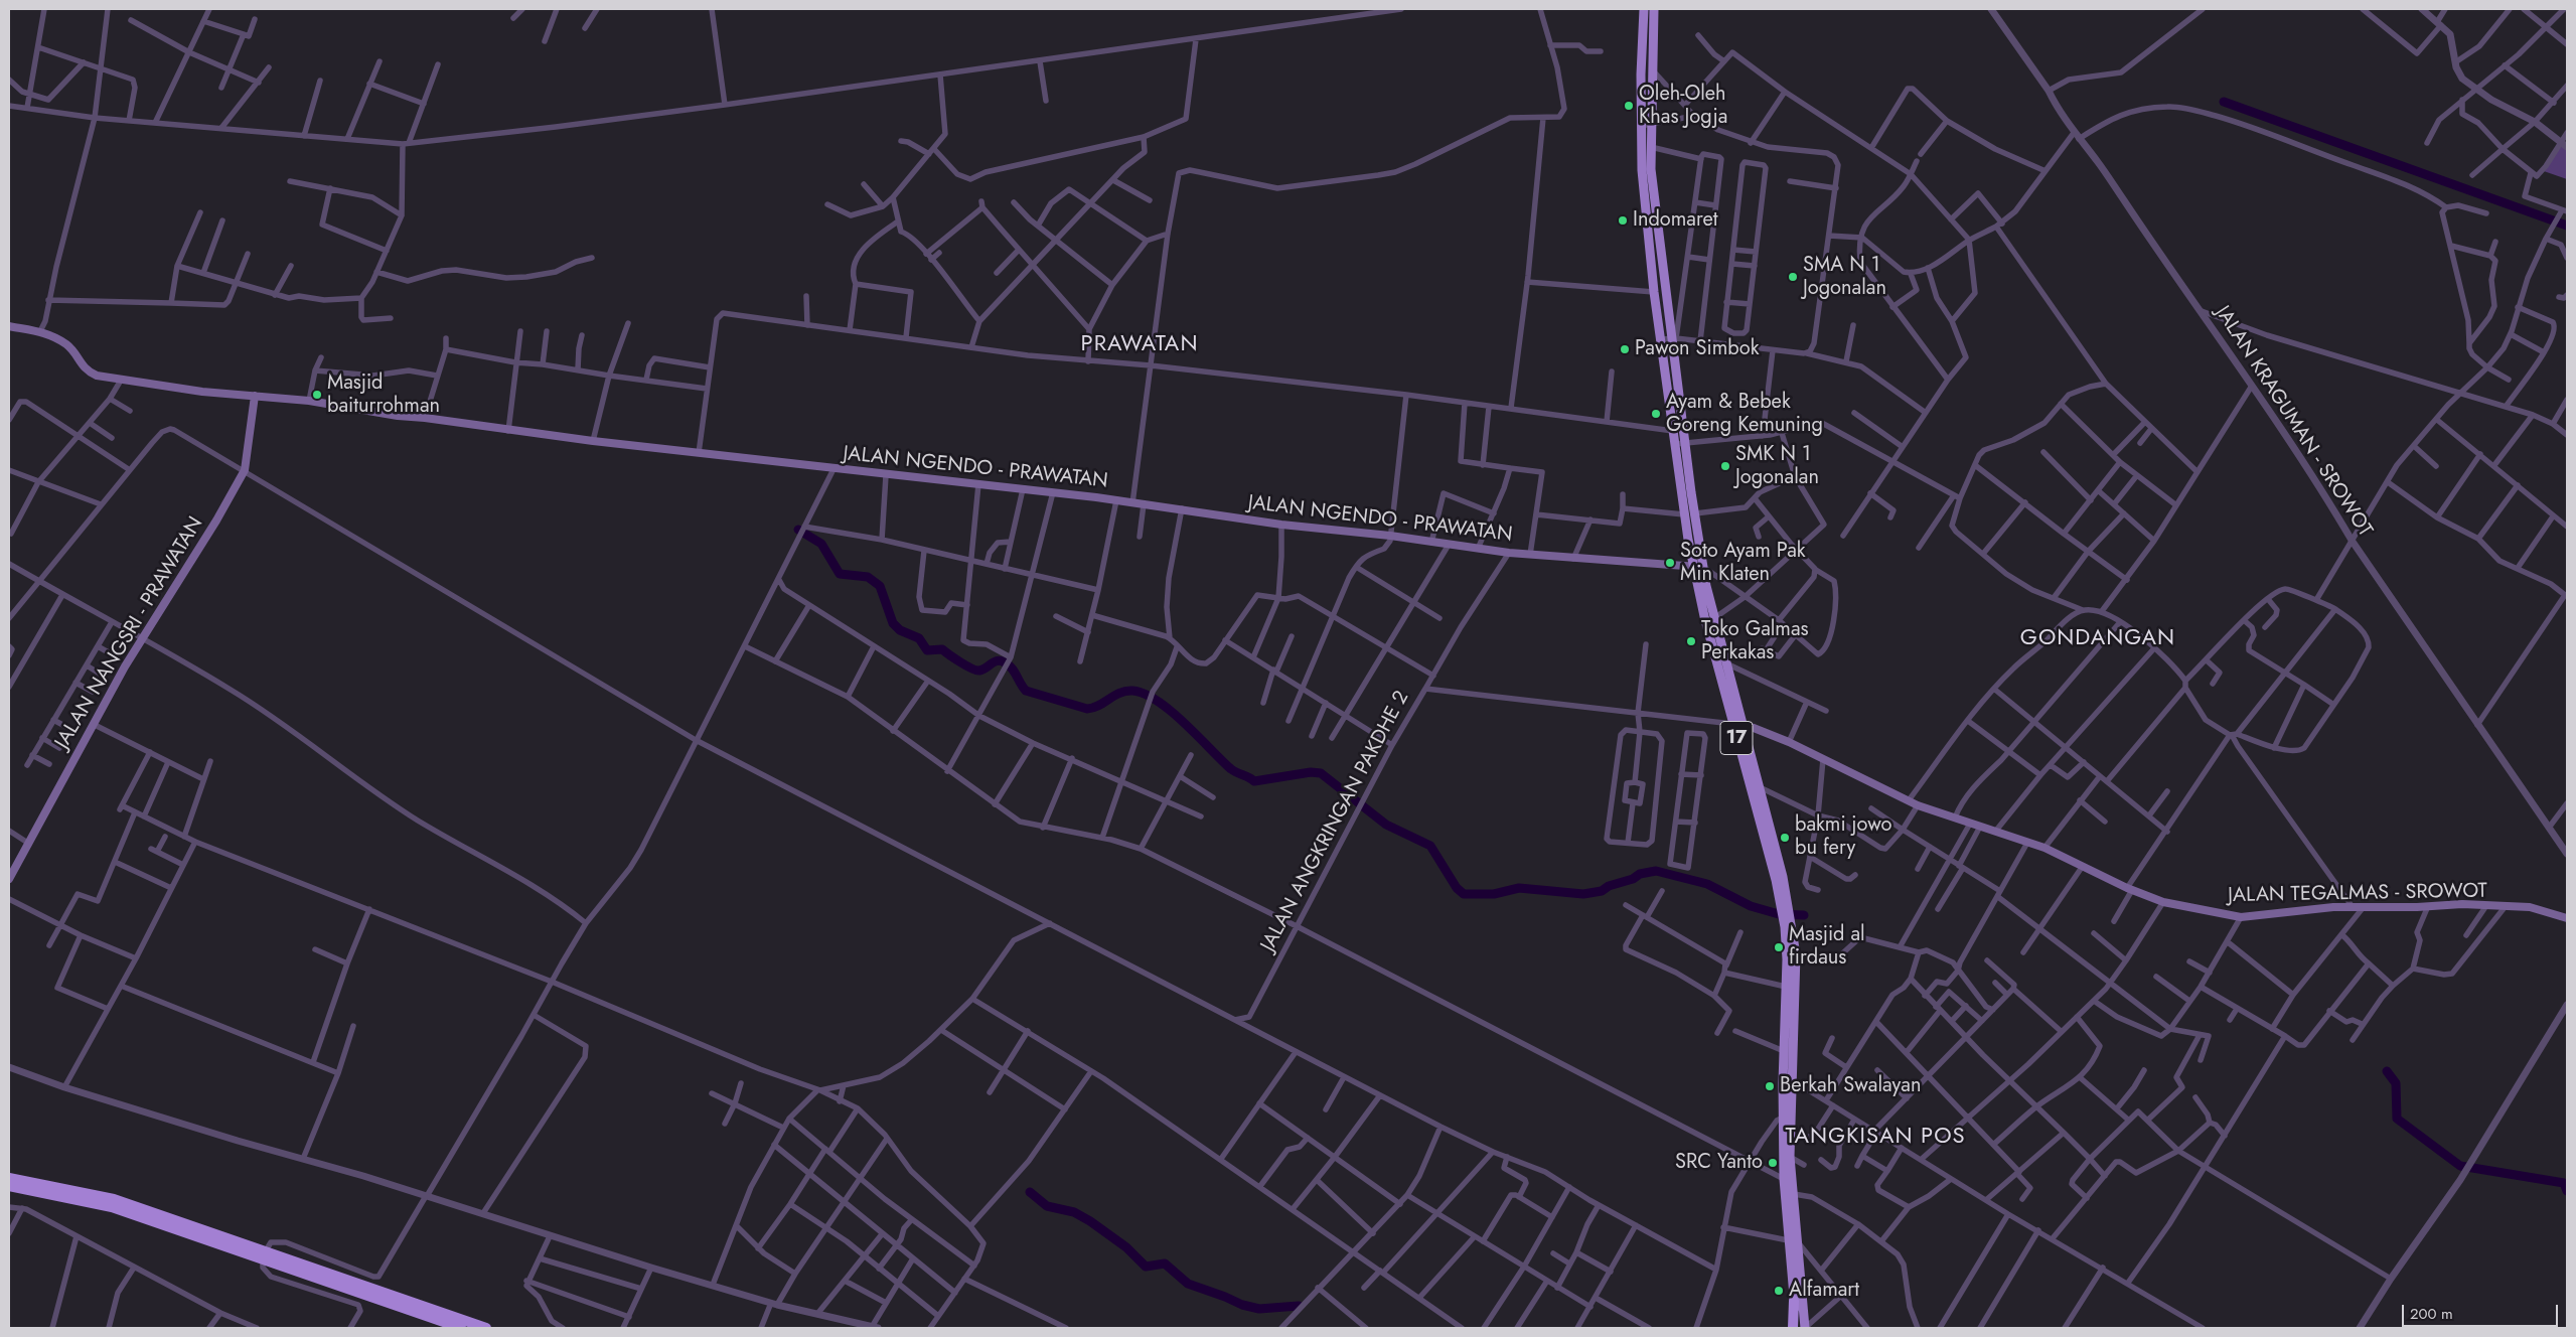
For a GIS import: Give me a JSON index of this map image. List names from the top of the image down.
{
  "streets": {
    "highway": ["17"],
    "main road": ["JALAN NGENDO - PRAWATAN", "JALAN NANGSRI - PRAWATAN", "JALAN TEGALMAS - SROWOT"],
    "street": ["JALAN KRAGUMAN - SROWOT", "JALAN ANGKRINGAN PAKDHE 2"]
  },
  "crossings": [
    ["JALAN NGENDO - PRAWATAN", "JALAN NANGSRI - PRAWATAN"],
    ["JALAN NGENDO - PRAWATAN", "17"],
    ["17", "JALAN ANGKRINGAN PAKDHE 2"],
    ["17", "JALAN TEGALMAS - SROWOT"],
    ["JALAN ANGKRINGAN PAKDHE 2", "JALAN TEGALMAS - SROWOT"]
  ],
  "districts": ["PRAWATAN", "GONDANGAN", "TANGKISAN POS"],
  "places": [
    "Oleh-Oleh Khas Jogja",
    "Indomaret",
    "SMA N 1 Jogonalan",
    "Pawon Simbok",
    "Masjid baiturrohman",
    "Ayam & Bebek Goreng Kemuning",
    "SMK N 1 Jogonalan",
    "Soto Ayam Pak Min Klaten",
    "Toko Galmas Perkakas",
    "bakmi jowo bu fery",
    "Masjid al firdaus",
    "Berkah Swalayan",
    "SRC Yanto",
    "Alfamart"
  ],
  "scale_bar": "200 m"
}
